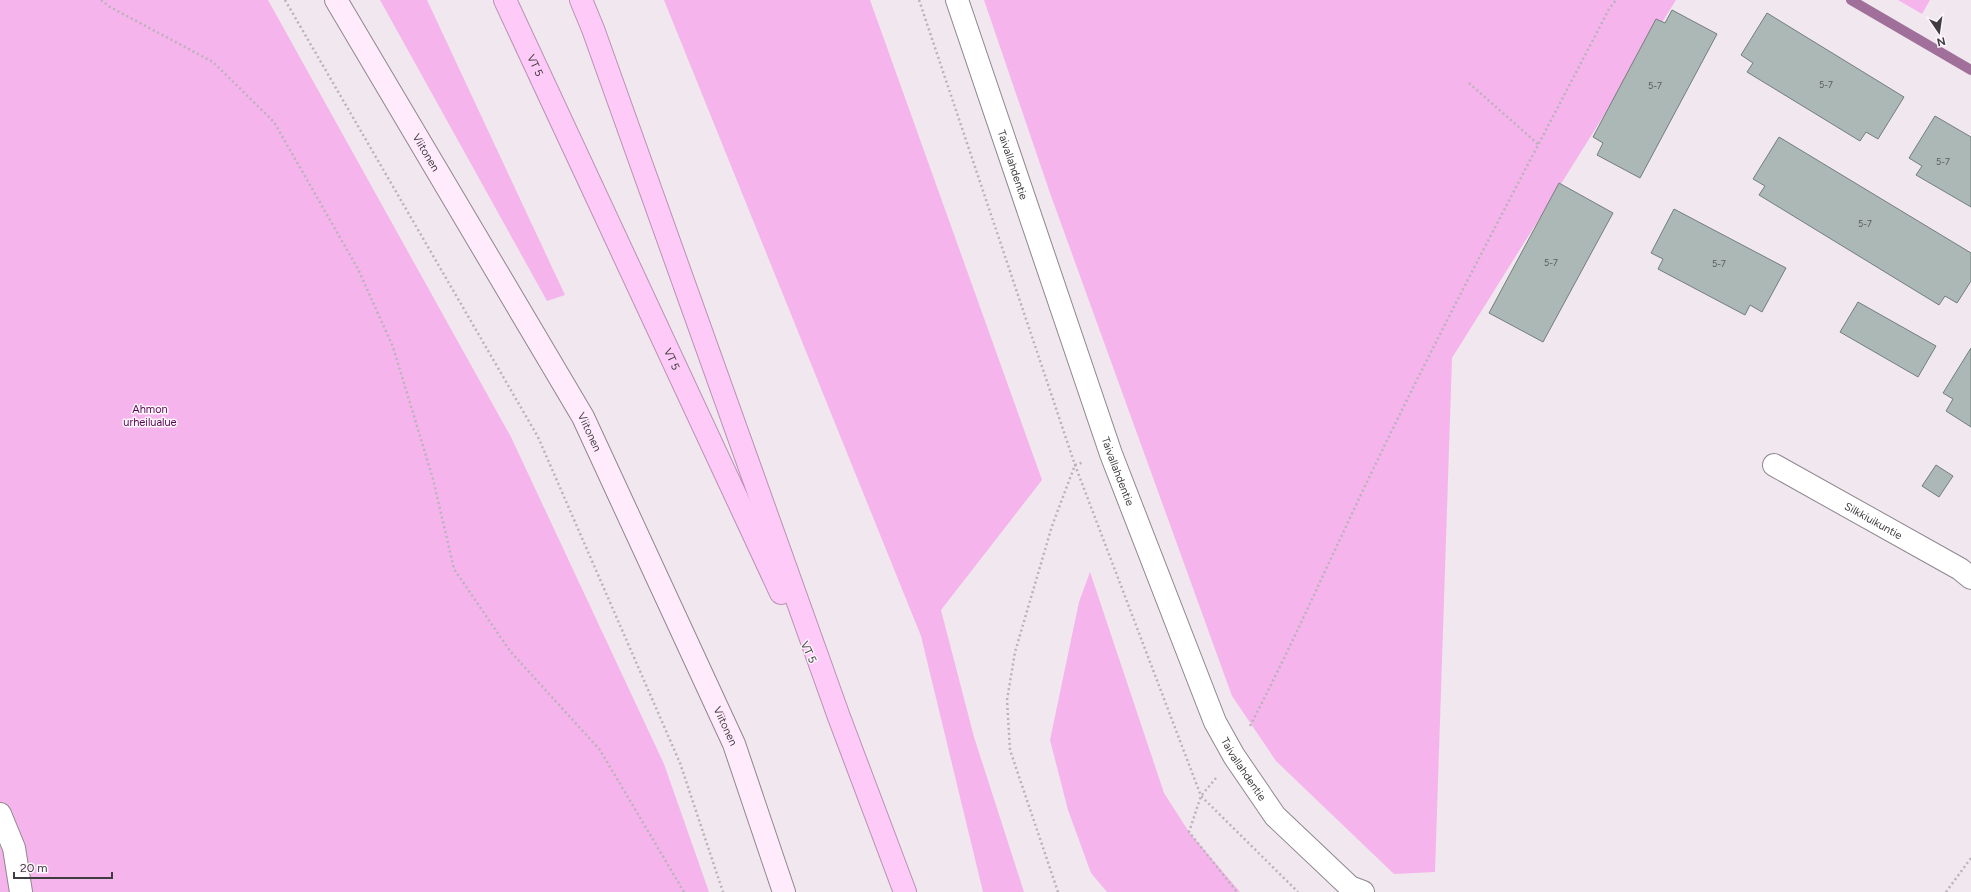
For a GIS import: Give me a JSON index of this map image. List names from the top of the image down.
{
  "streets": {
    "highway": ["VT 5"],
    "main road": ["Viitonen"],
    "street": ["Taivallahdentie", "Silkkiuikuntie"]
  },
  "parks": ["Ahmon urheilualue"],
  "house_numbers": [
    "5-7",
    "5-7",
    "5-7",
    "5-7",
    "5-7",
    "5-7"
  ],
  "scale_bar": "20 m",
  "north": "bottom"
}
